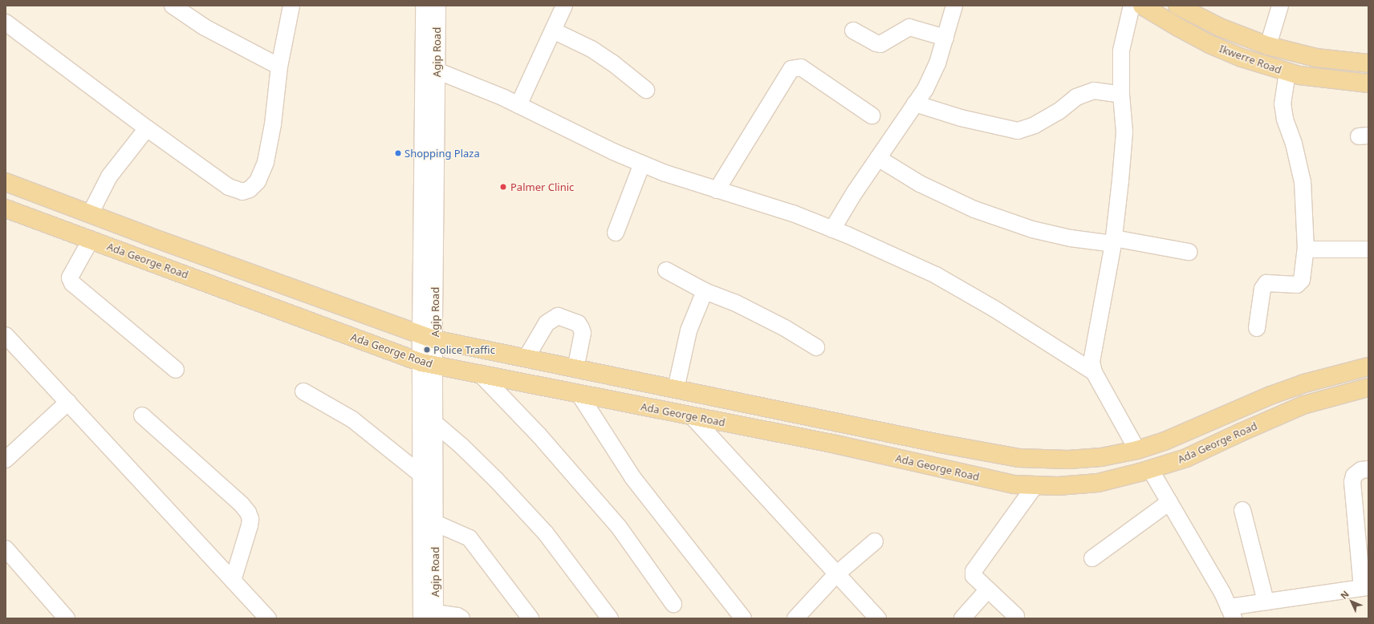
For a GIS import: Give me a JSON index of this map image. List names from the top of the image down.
{
  "streets": {
    "main road": ["Ikwerre Road", "Ada George Road"],
    "street": ["Agip Road"]
  },
  "crossings": [
    ["Agip Road", "Ada George Road"]
  ],
  "places": ["Shopping Plaza", "Palmer Clinic", "Police Traffic"],
  "north": "top left"
}
